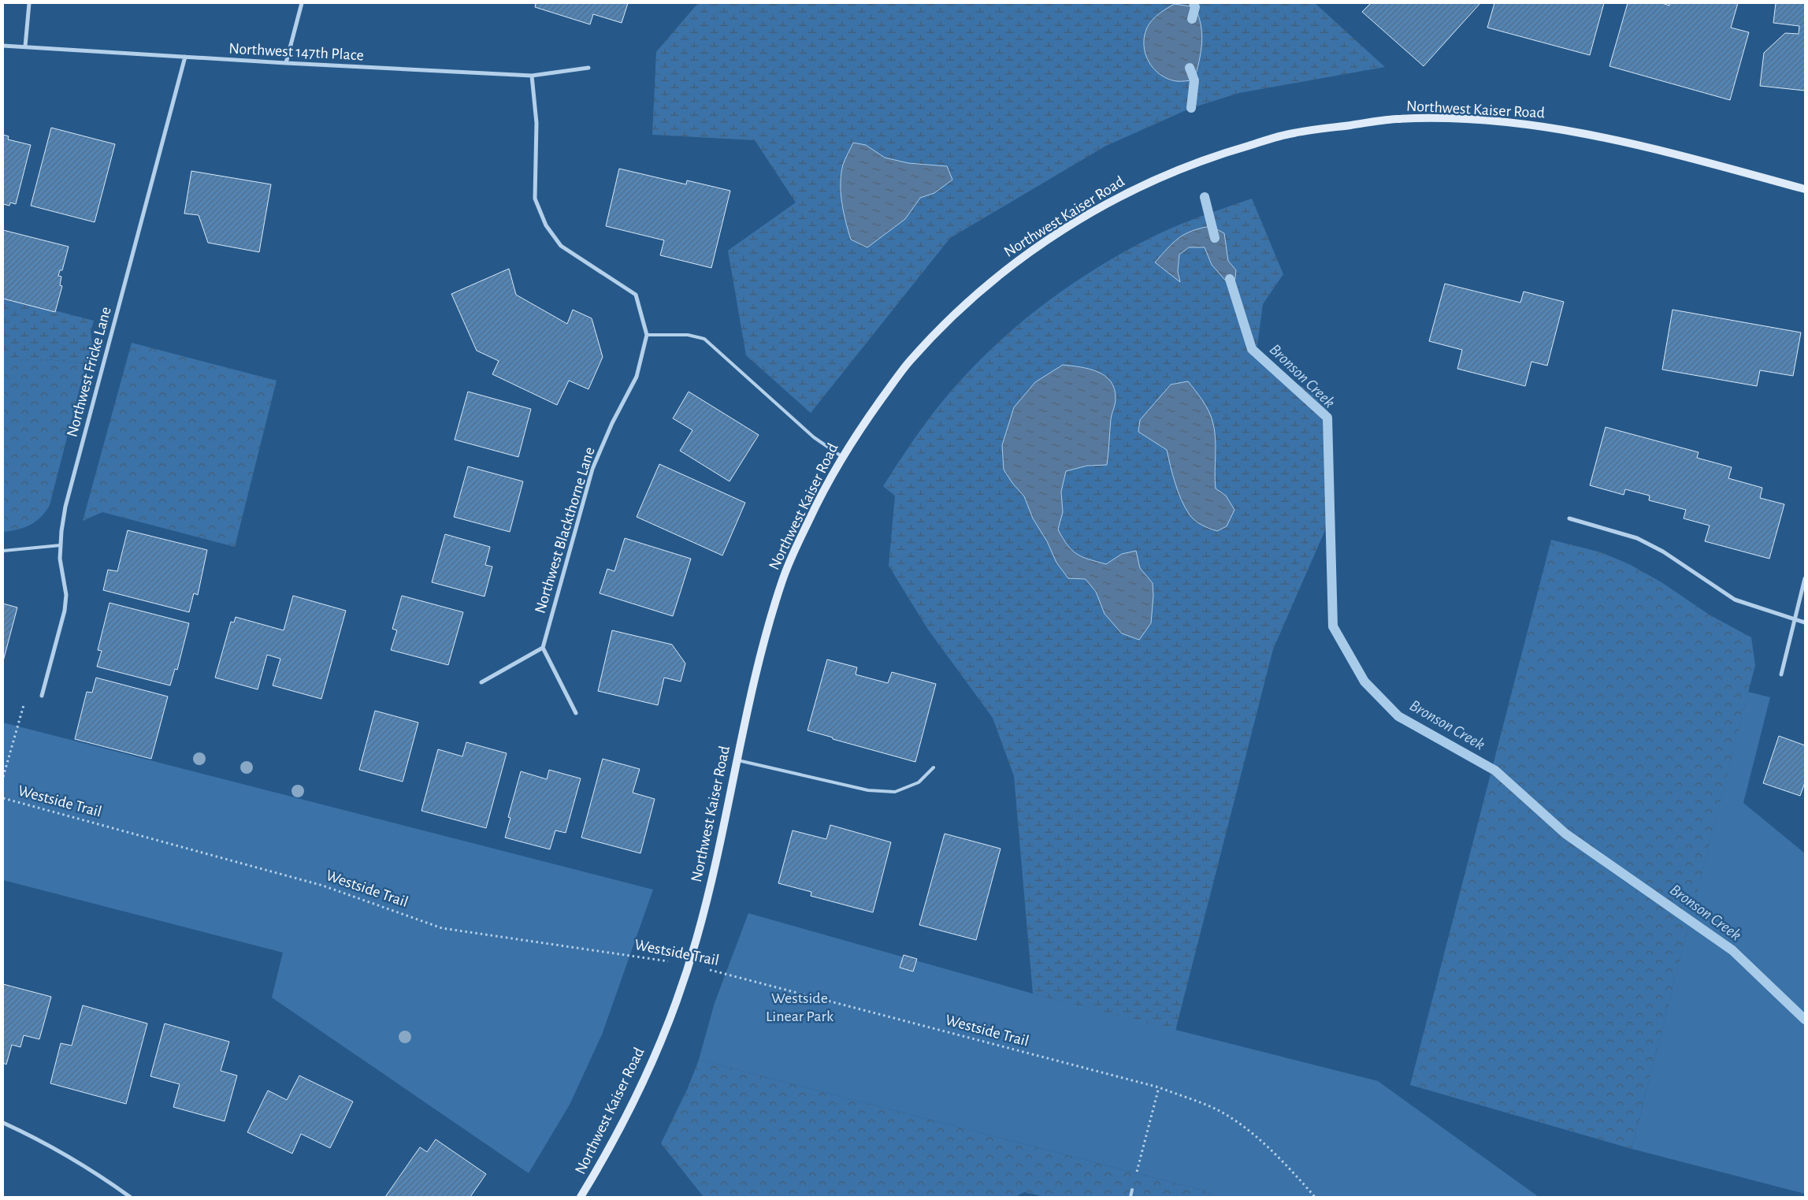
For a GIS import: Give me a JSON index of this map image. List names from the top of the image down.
{
  "streets": {
    "main road": ["Northwest Kaiser Road"],
    "street": ["Northwest 147th Place", "Northwest Fricke Lane", "Northwest Blackthorne Lane"],
    "path": ["Westside Trail"]
  },
  "crossings": [
    ["Northwest 147th Place", "Northwest Fricke Lane"],
    ["Northwest 147th Place", "Northwest Blackthorne Lane"],
    ["Northwest Kaiser Road", "Westside Trail"]
  ],
  "water": ["Bronson Creek"],
  "parks": ["Westside Linear Park"]
}
